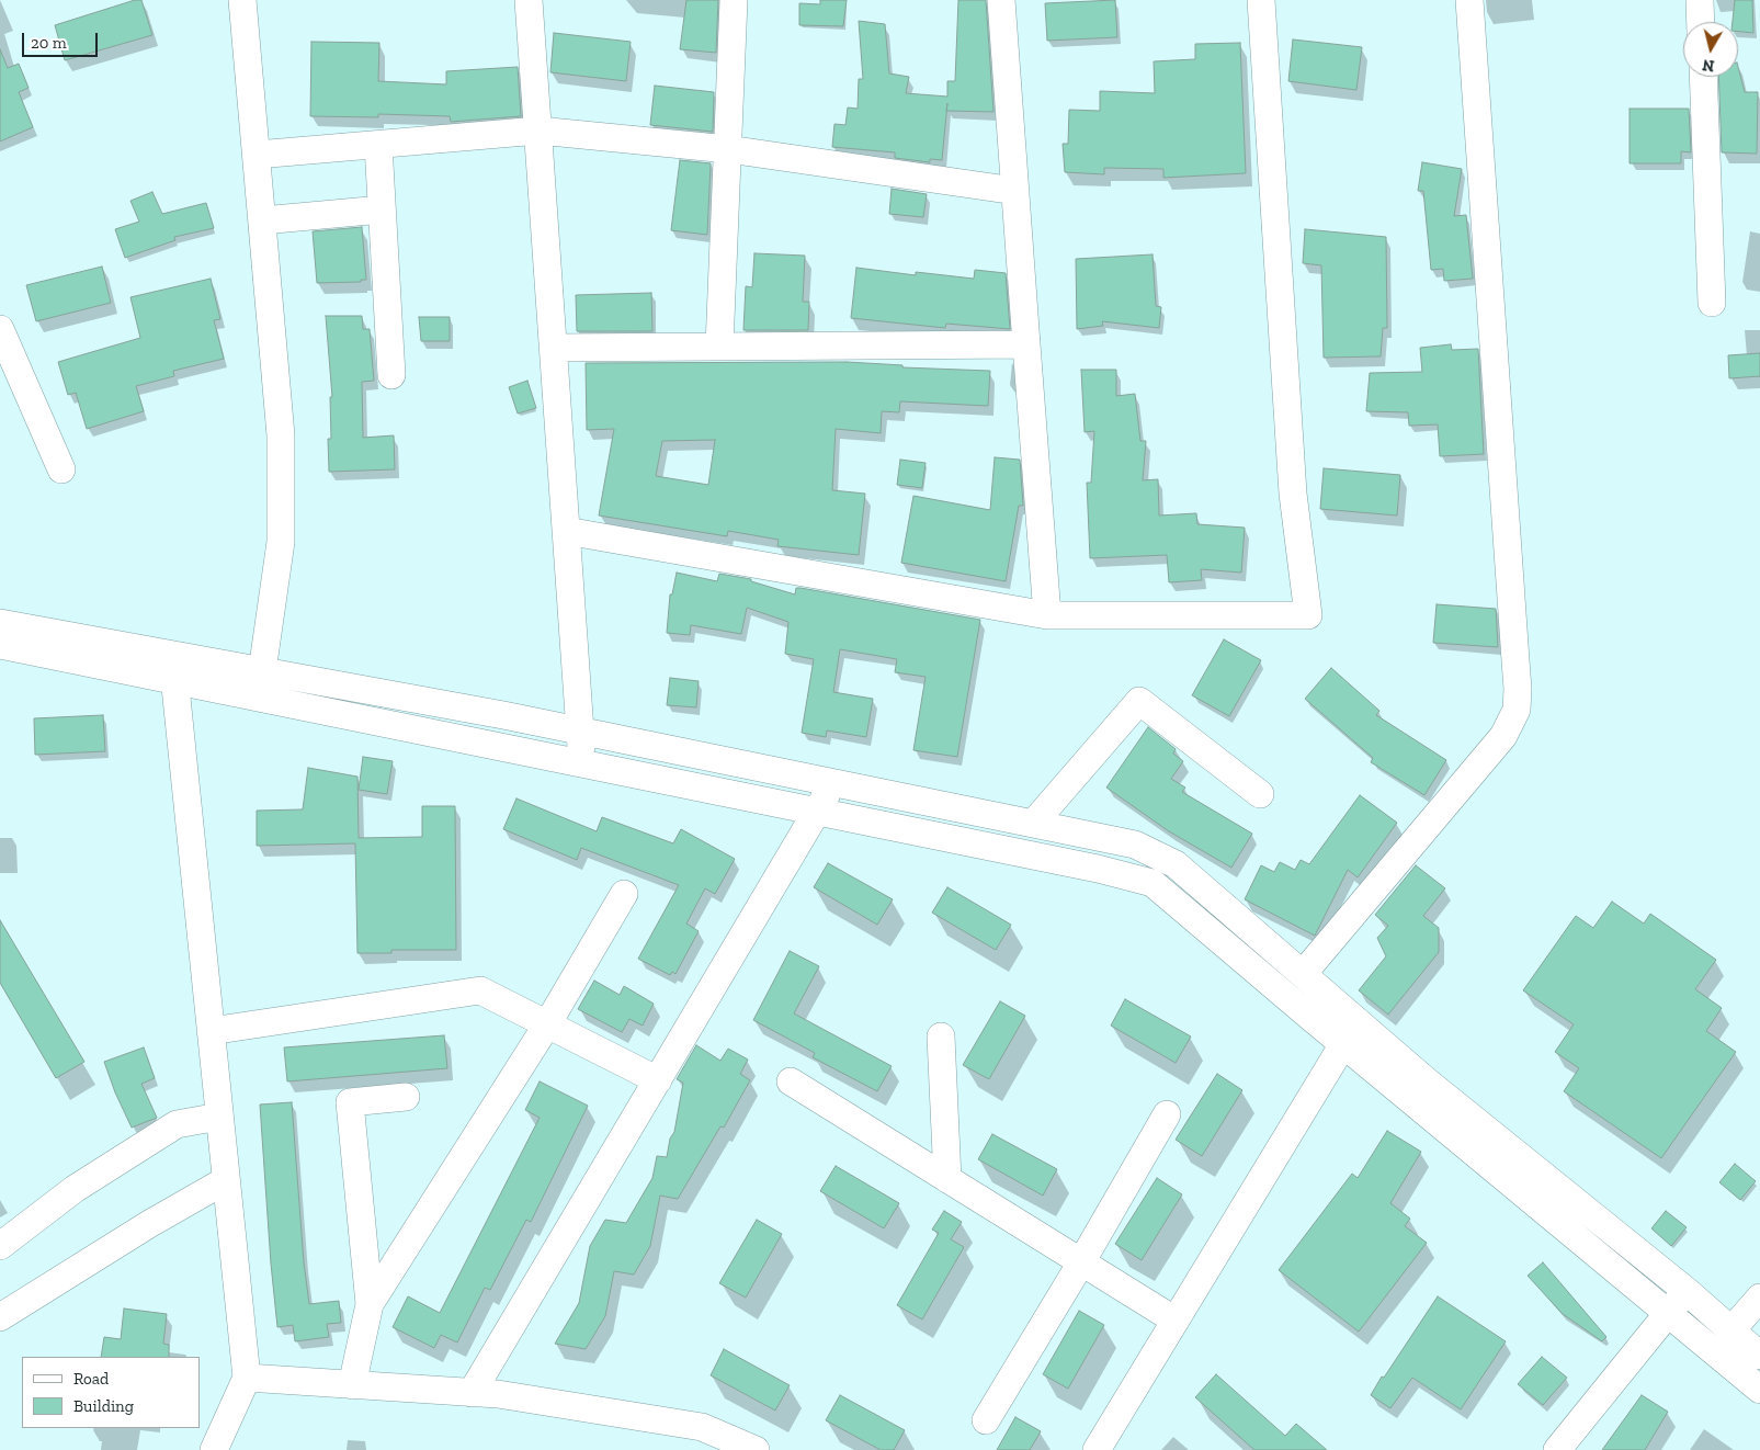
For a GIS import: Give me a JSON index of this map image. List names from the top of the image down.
{
  "legend": ["Road", "Building"],
  "scale_bar": "20 m",
  "north": "bottom"
}
